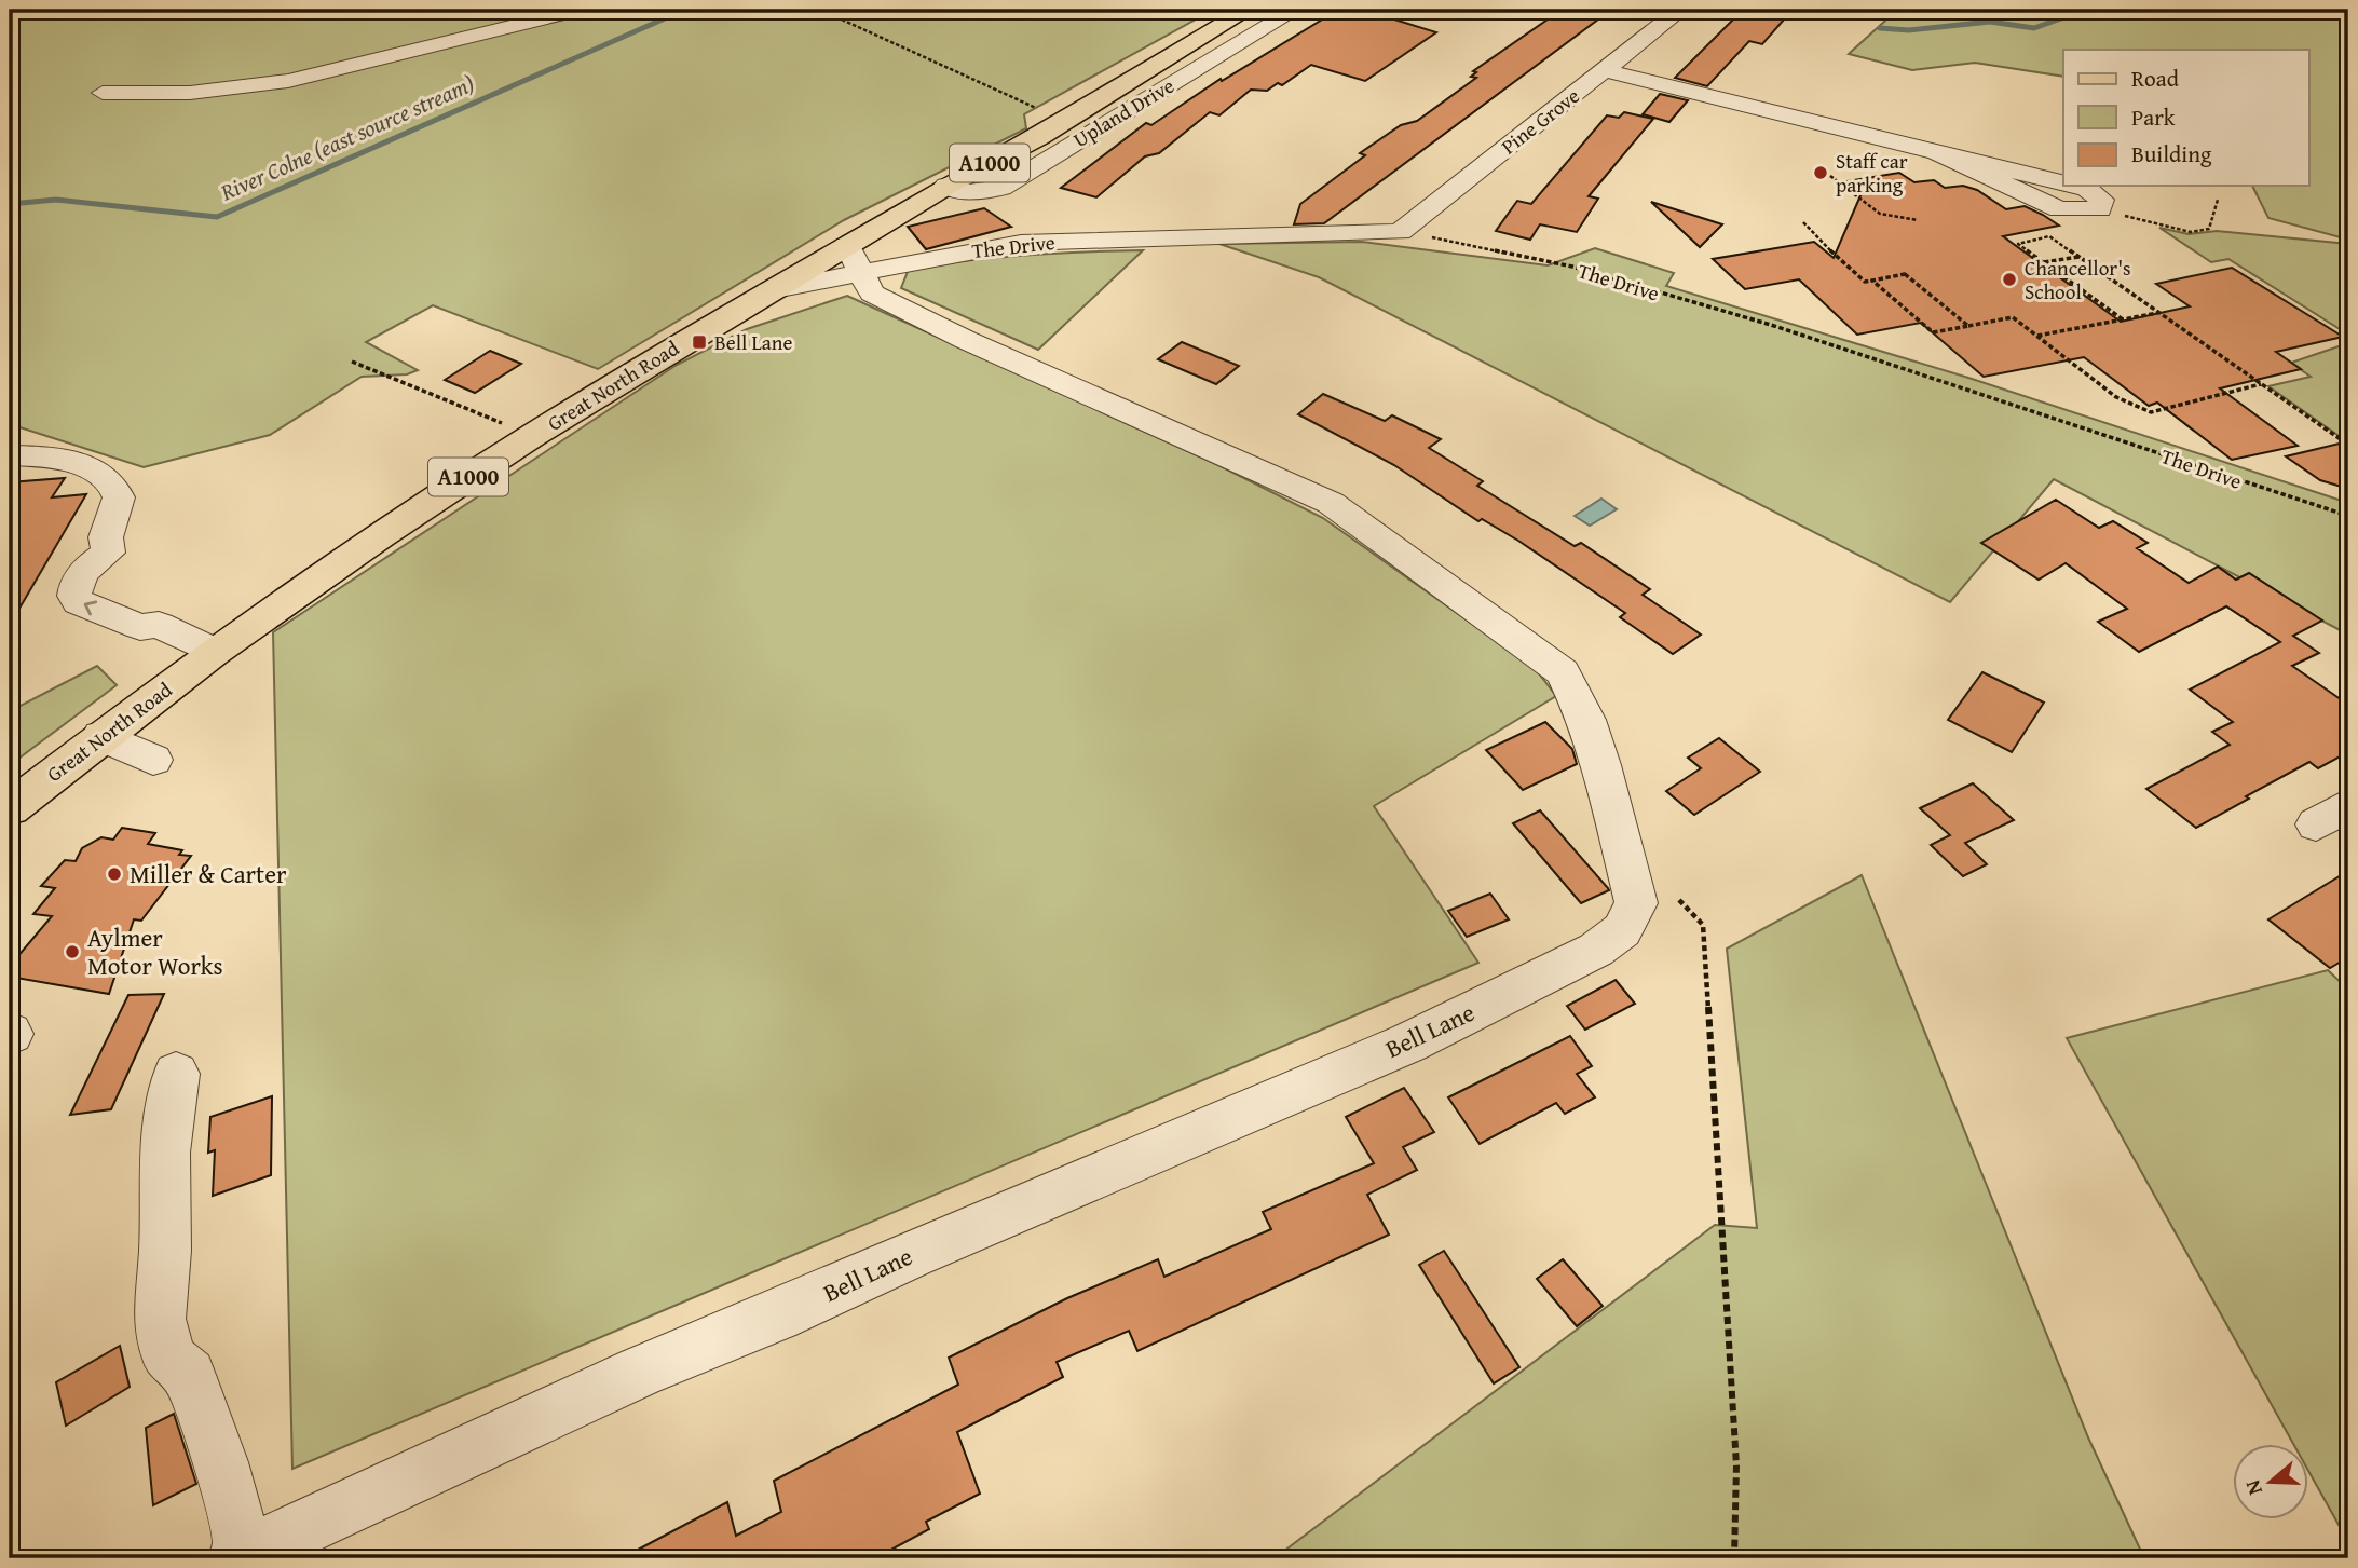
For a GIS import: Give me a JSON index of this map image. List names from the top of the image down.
{
  "streets": {
    "main road": ["A1000", "Great North Road"],
    "street": [
      "Upland Drive",
      "Pine Grove",
      "The Drive",
      "Bell Lane"
    ]
  },
  "crossings": [
    ["Upland Drive", "A1000"],
    ["Pine Grove", "The Drive"],
    ["A1000", "The Drive"],
    ["A1000", "Bell Lane"],
    ["The Drive", "Bell Lane"]
  ],
  "water": ["River Colne (east source stream)"],
  "places": {
    "other": [
      "Staff car parking",
      "Chancellor's School",
      "Miller & Carter",
      "Aylmer Motor Works"
    ],
    "transit": ["Bell Lane"]
  },
  "legend": ["Road", "Park", "Building"],
  "north": "left"
}
